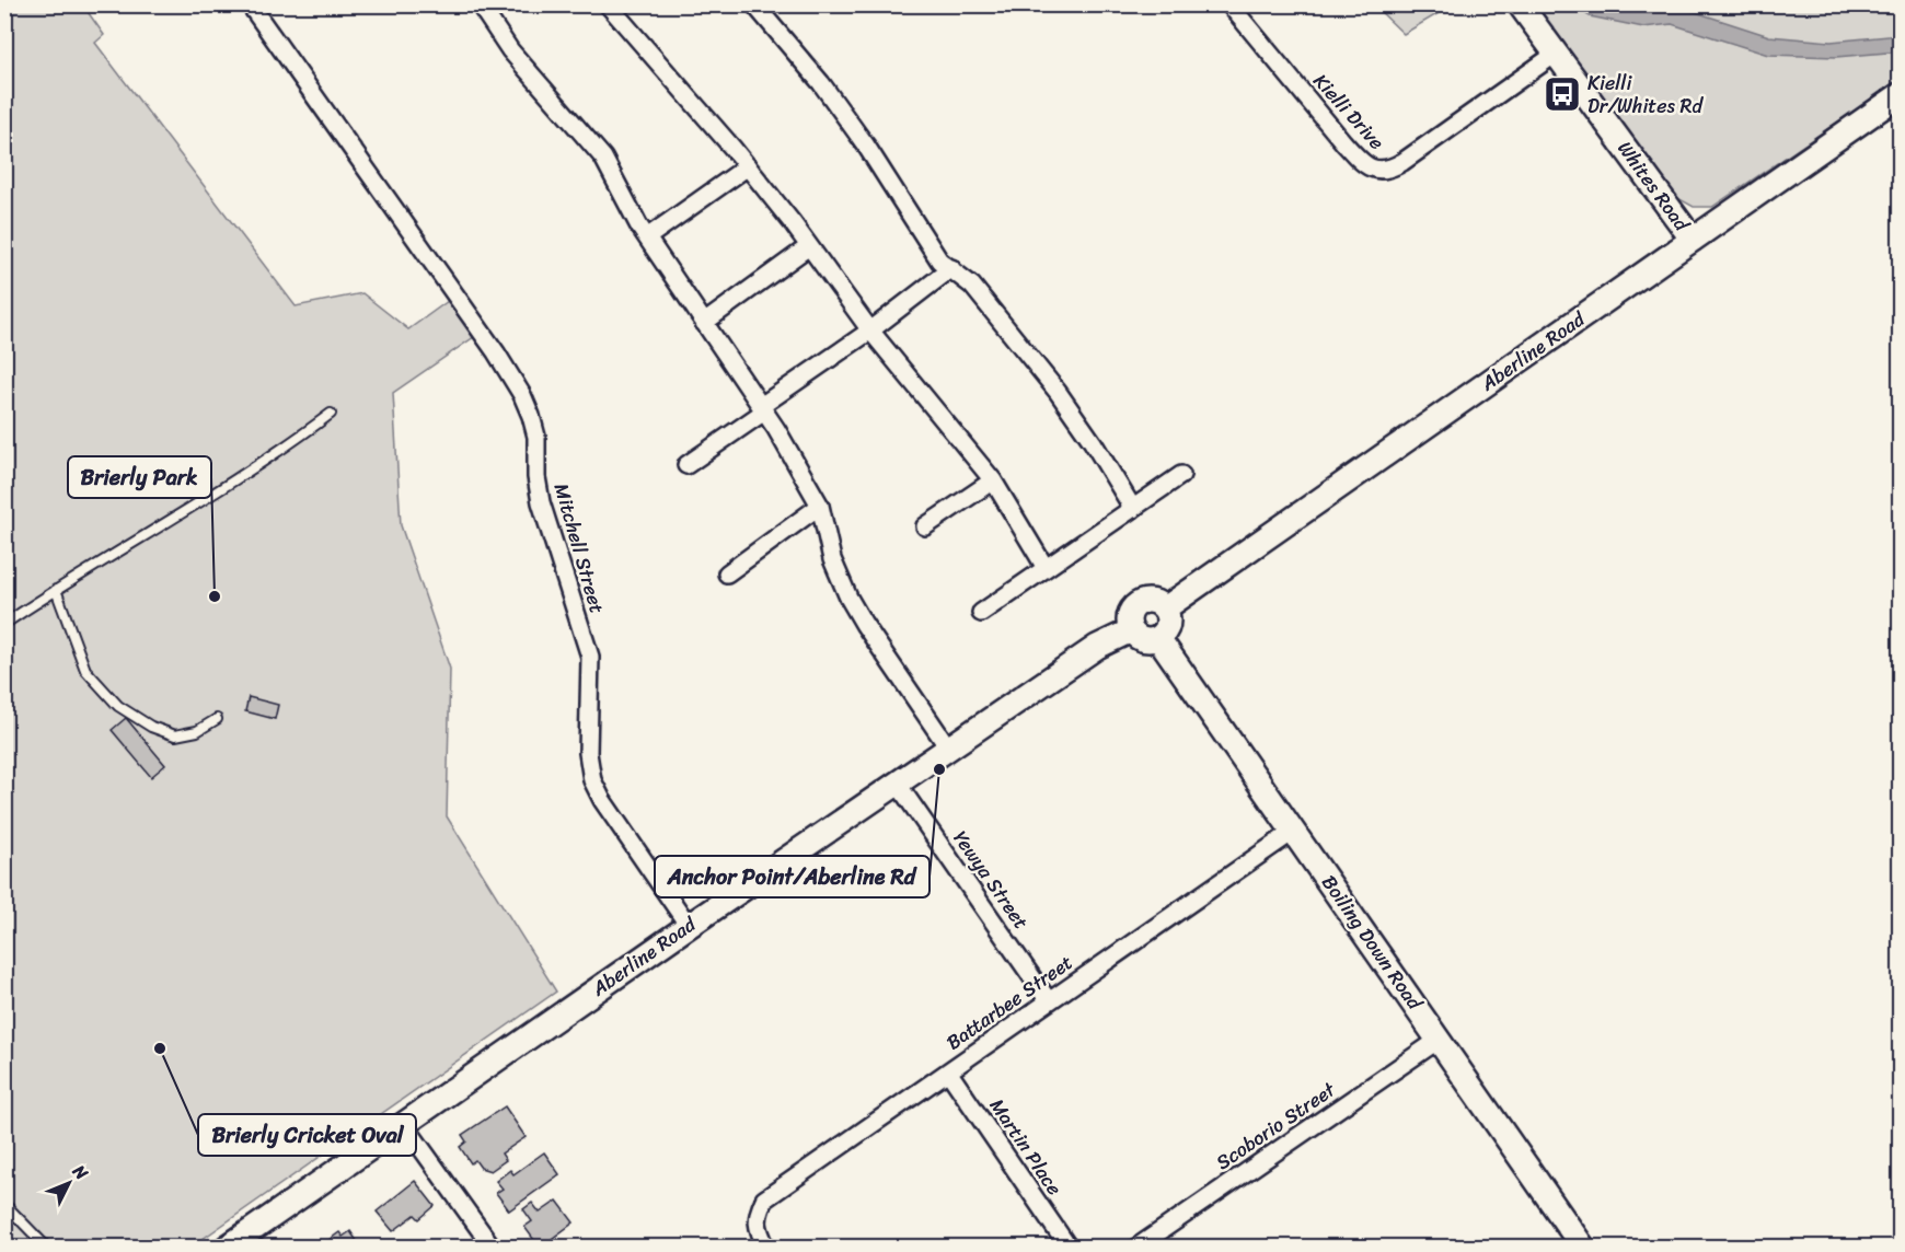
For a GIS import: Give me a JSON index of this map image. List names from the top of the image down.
{
  "streets": {
    "street": [
      "Kielli Drive",
      "Whites Road",
      "Aberline Road",
      "Mitchell Street",
      "Yewya Street",
      "Boiling Down Road",
      "Battarbee Street",
      "Scoborio Street",
      "Martin Place"
    ]
  },
  "crossings": [
    ["Kielli Drive", "Whites Road"],
    ["Whites Road", "Aberline Road"],
    ["Aberline Road", "Mitchell Street"],
    ["Aberline Road", "Yewya Street"],
    ["Aberline Road", "Boiling Down Road"],
    ["Yewya Street", "Battarbee Street"],
    ["Boiling Down Road", "Battarbee Street"],
    ["Boiling Down Road", "Scoborio Street"],
    ["Battarbee Street", "Martin Place"]
  ],
  "places": {
    "bus stop": ["Kielli Dr/Whites Rd"],
    "other": ["Brierly Park", "Anchor Point/Aberline Rd", "Brierly Cricket Oval"]
  },
  "north": "top right"
}
